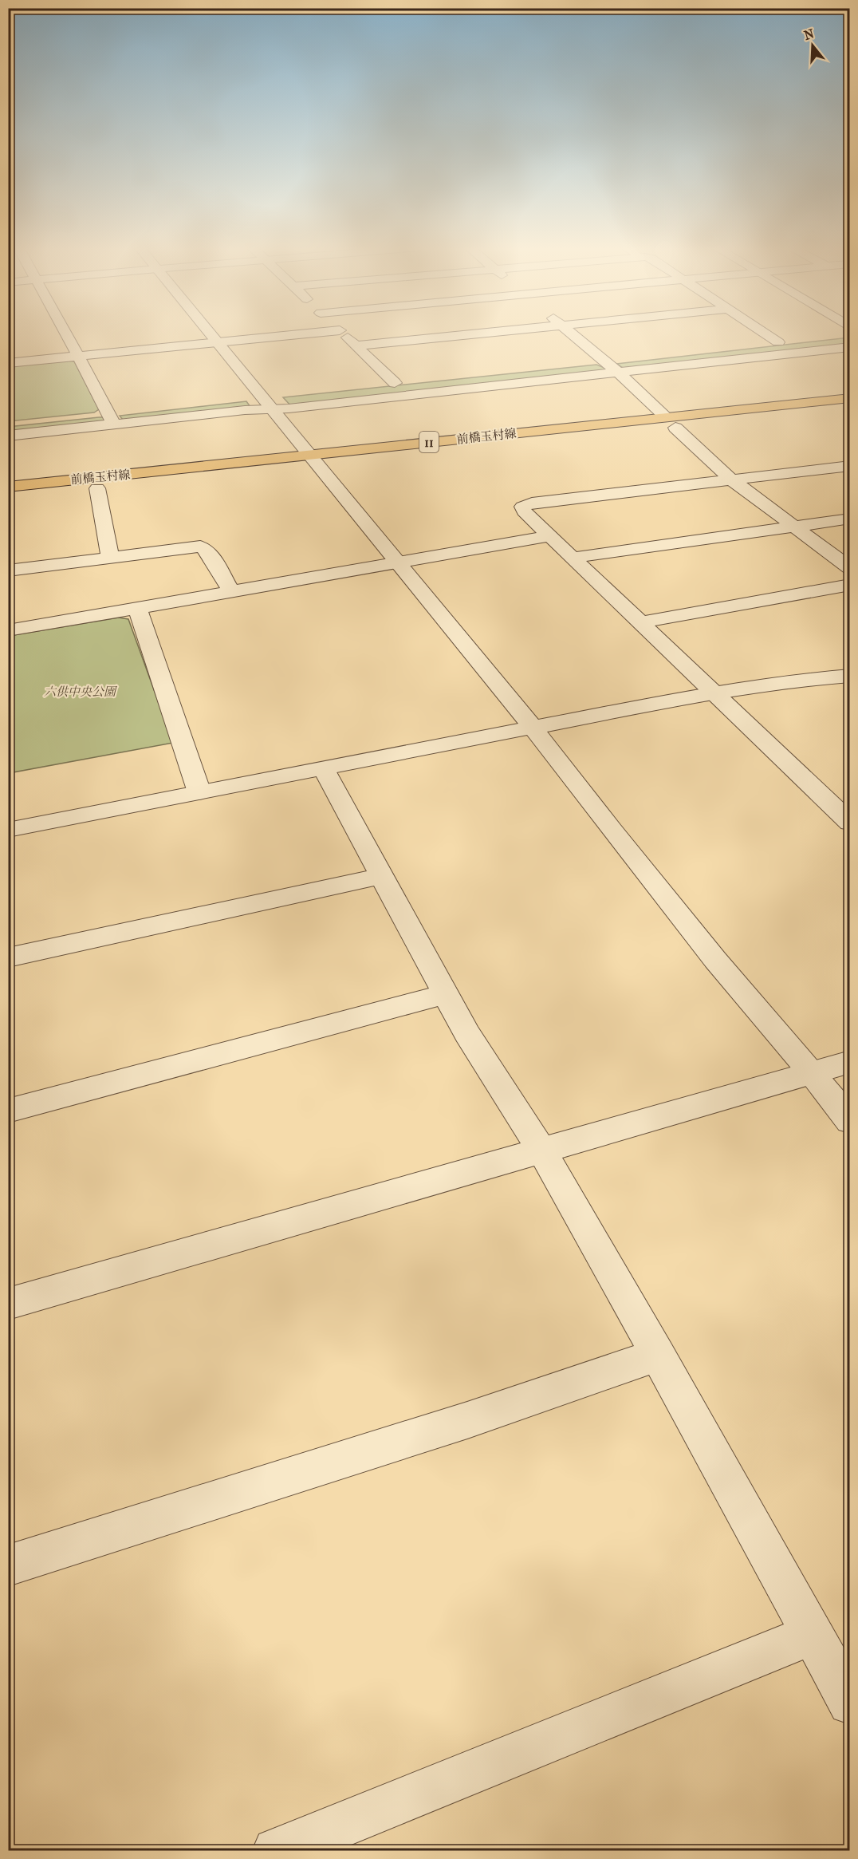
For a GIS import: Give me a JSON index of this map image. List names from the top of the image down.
{
  "streets": {
    "main road": ["前橋玉村線", "11"]
  },
  "parks": ["六供中央公園"],
  "north": "top"
}
